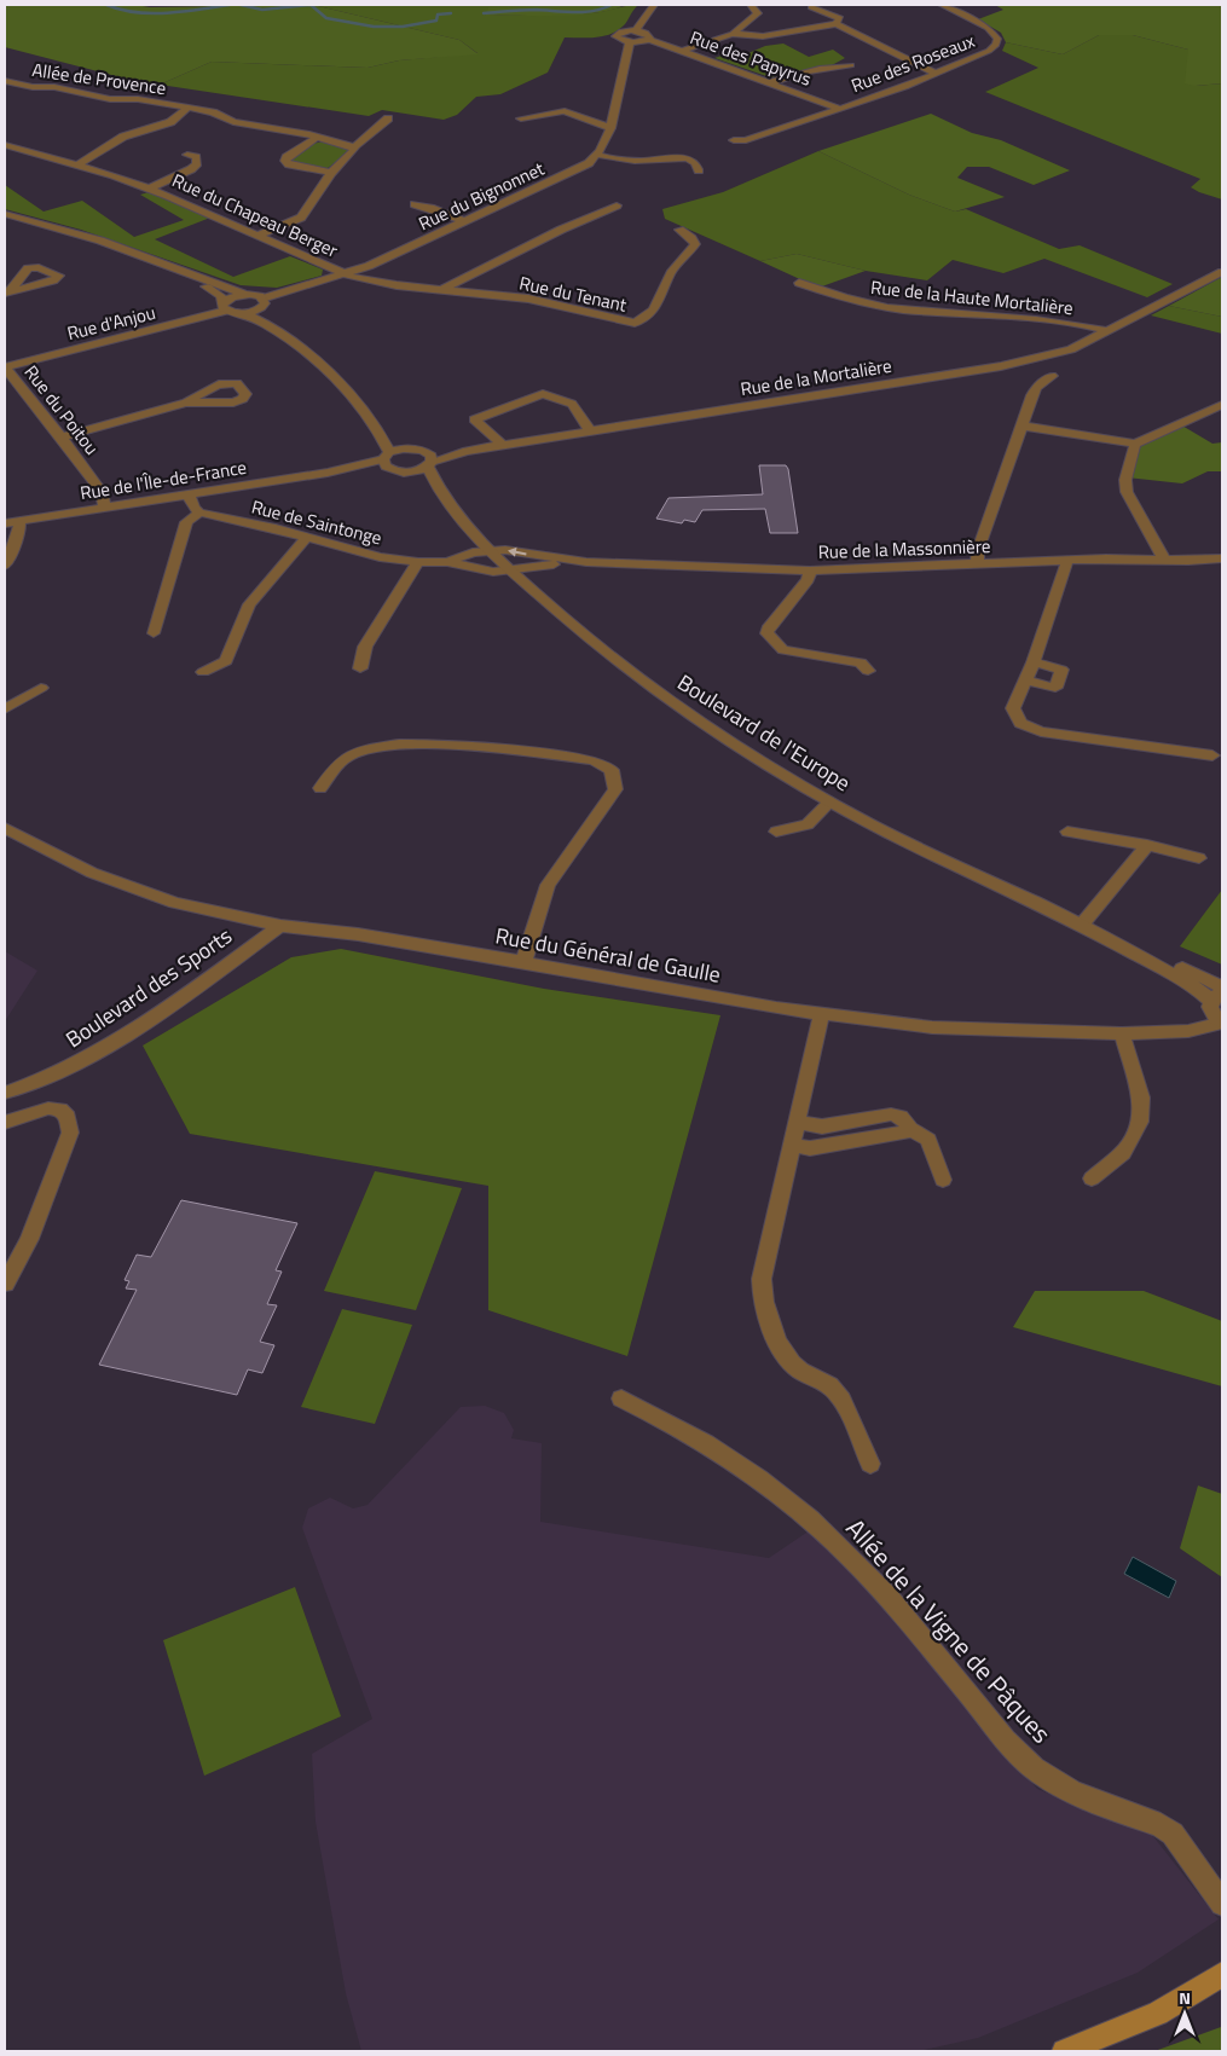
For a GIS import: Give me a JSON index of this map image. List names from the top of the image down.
{
  "streets": {
    "street": [
      "Rue des Papyrus",
      "Rue des Roseaux",
      "Allée de Provence",
      "Rue du Bignonnet",
      "Rue du Chapeau Berger",
      "Rue du Tenant",
      "Rue de la Haute Mortalière",
      "Rue d'Anjou",
      "Rue de la Mortalière",
      "Rue du Poitou",
      "Rue de l'Île-de-France",
      "Rue de Saintonge",
      "Rue de la Massonnière",
      "Boulevard de l'Europe",
      "Rue du Général de Gaulle",
      "Boulevard des Sports",
      "Allée de la Vigne de Pâques"
    ]
  },
  "crossings": [
    ["Rue des Papyrus", "Rue des Roseaux"],
    ["Rue du Bignonnet", "Rue du Chapeau Berger"],
    ["Rue du Bignonnet", "Rue du Tenant"],
    ["Rue du Chapeau Berger", "Rue du Tenant"],
    ["Rue de la Haute Mortalière", "Rue de la Mortalière"],
    ["Rue d'Anjou", "Rue du Poitou"],
    ["Rue de la Mortalière", "Boulevard de l'Europe"],
    ["Rue du Poitou", "Rue de l'Île-de-France"],
    ["Rue de Saintonge", "Rue de la Massonnière"],
    ["Rue de Saintonge", "Boulevard de l'Europe"],
    ["Rue de la Massonnière", "Boulevard de l'Europe"],
    ["Rue du Général de Gaulle", "Boulevard des Sports"]
  ],
  "north": "top"
}
